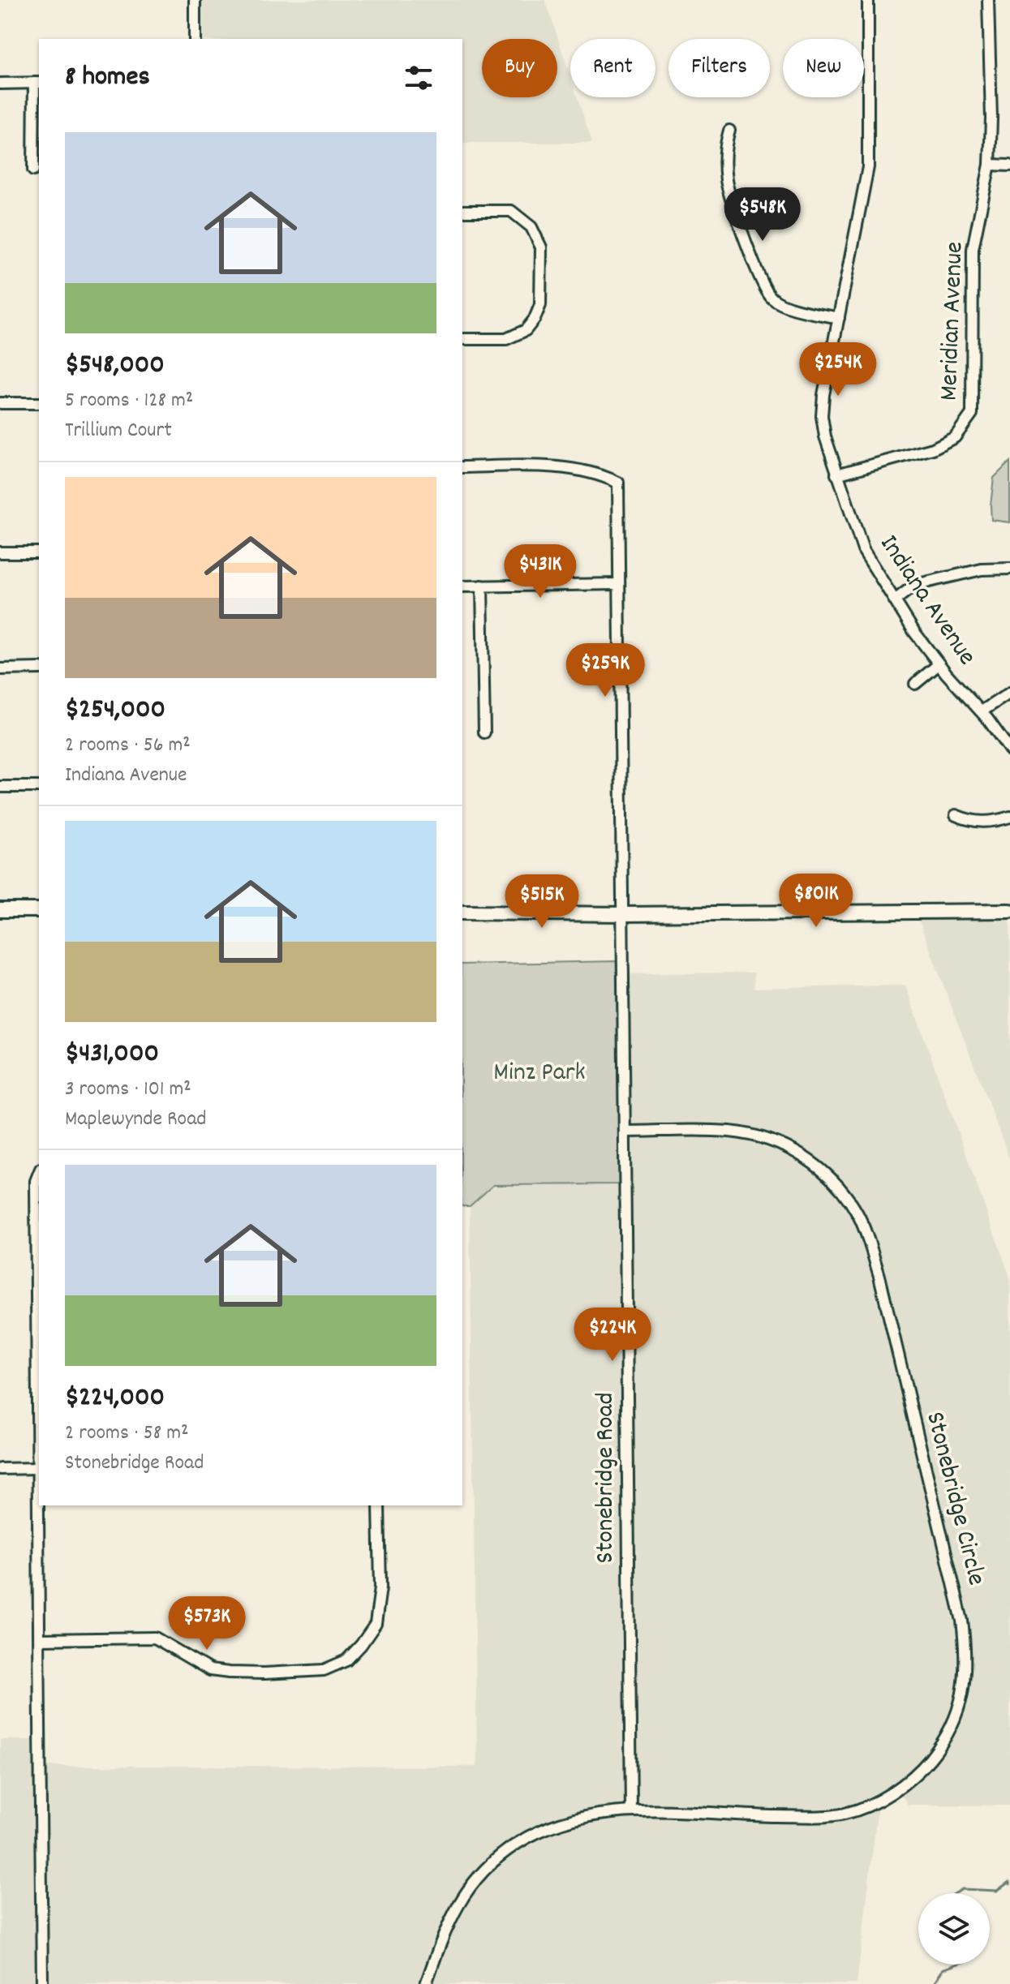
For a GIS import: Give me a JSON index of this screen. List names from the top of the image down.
{
  "streets": {
    "street": [
      "Meridian Avenue",
      "Indiana Avenue",
      "Stonebridge Road",
      "Stonebridge Circle"
    ]
  },
  "crossings": [
    ["Meridian Avenue", "Indiana Avenue"],
    ["Stonebridge Road", "Stonebridge Circle"]
  ],
  "parks": ["Minz Park"],
  "page": {
    "chip": [
      "Buy",
      "Rent",
      "Filters",
      "New"
    ],
    "heading": "8 homes",
    "list": [
      {
        "name": "$548,000",
        "note": "5 rooms · 128 m² · Trillium Court"
      },
      {
        "name": "$254,000",
        "note": "2 rooms · 56 m² · Indiana Avenue"
      },
      {
        "name": "$431,000",
        "note": "3 rooms · 101 m² · Maplewynde Road"
      },
      {
        "name": "$224,000",
        "note": "2 rooms · 58 m² · Stonebridge Road"
      }
    ],
    "price": [
      "$548K",
      "$254K",
      "$431K",
      "$259K",
      "$801K",
      "$515K",
      "$224K",
      "$573K"
    ]
  }
}
